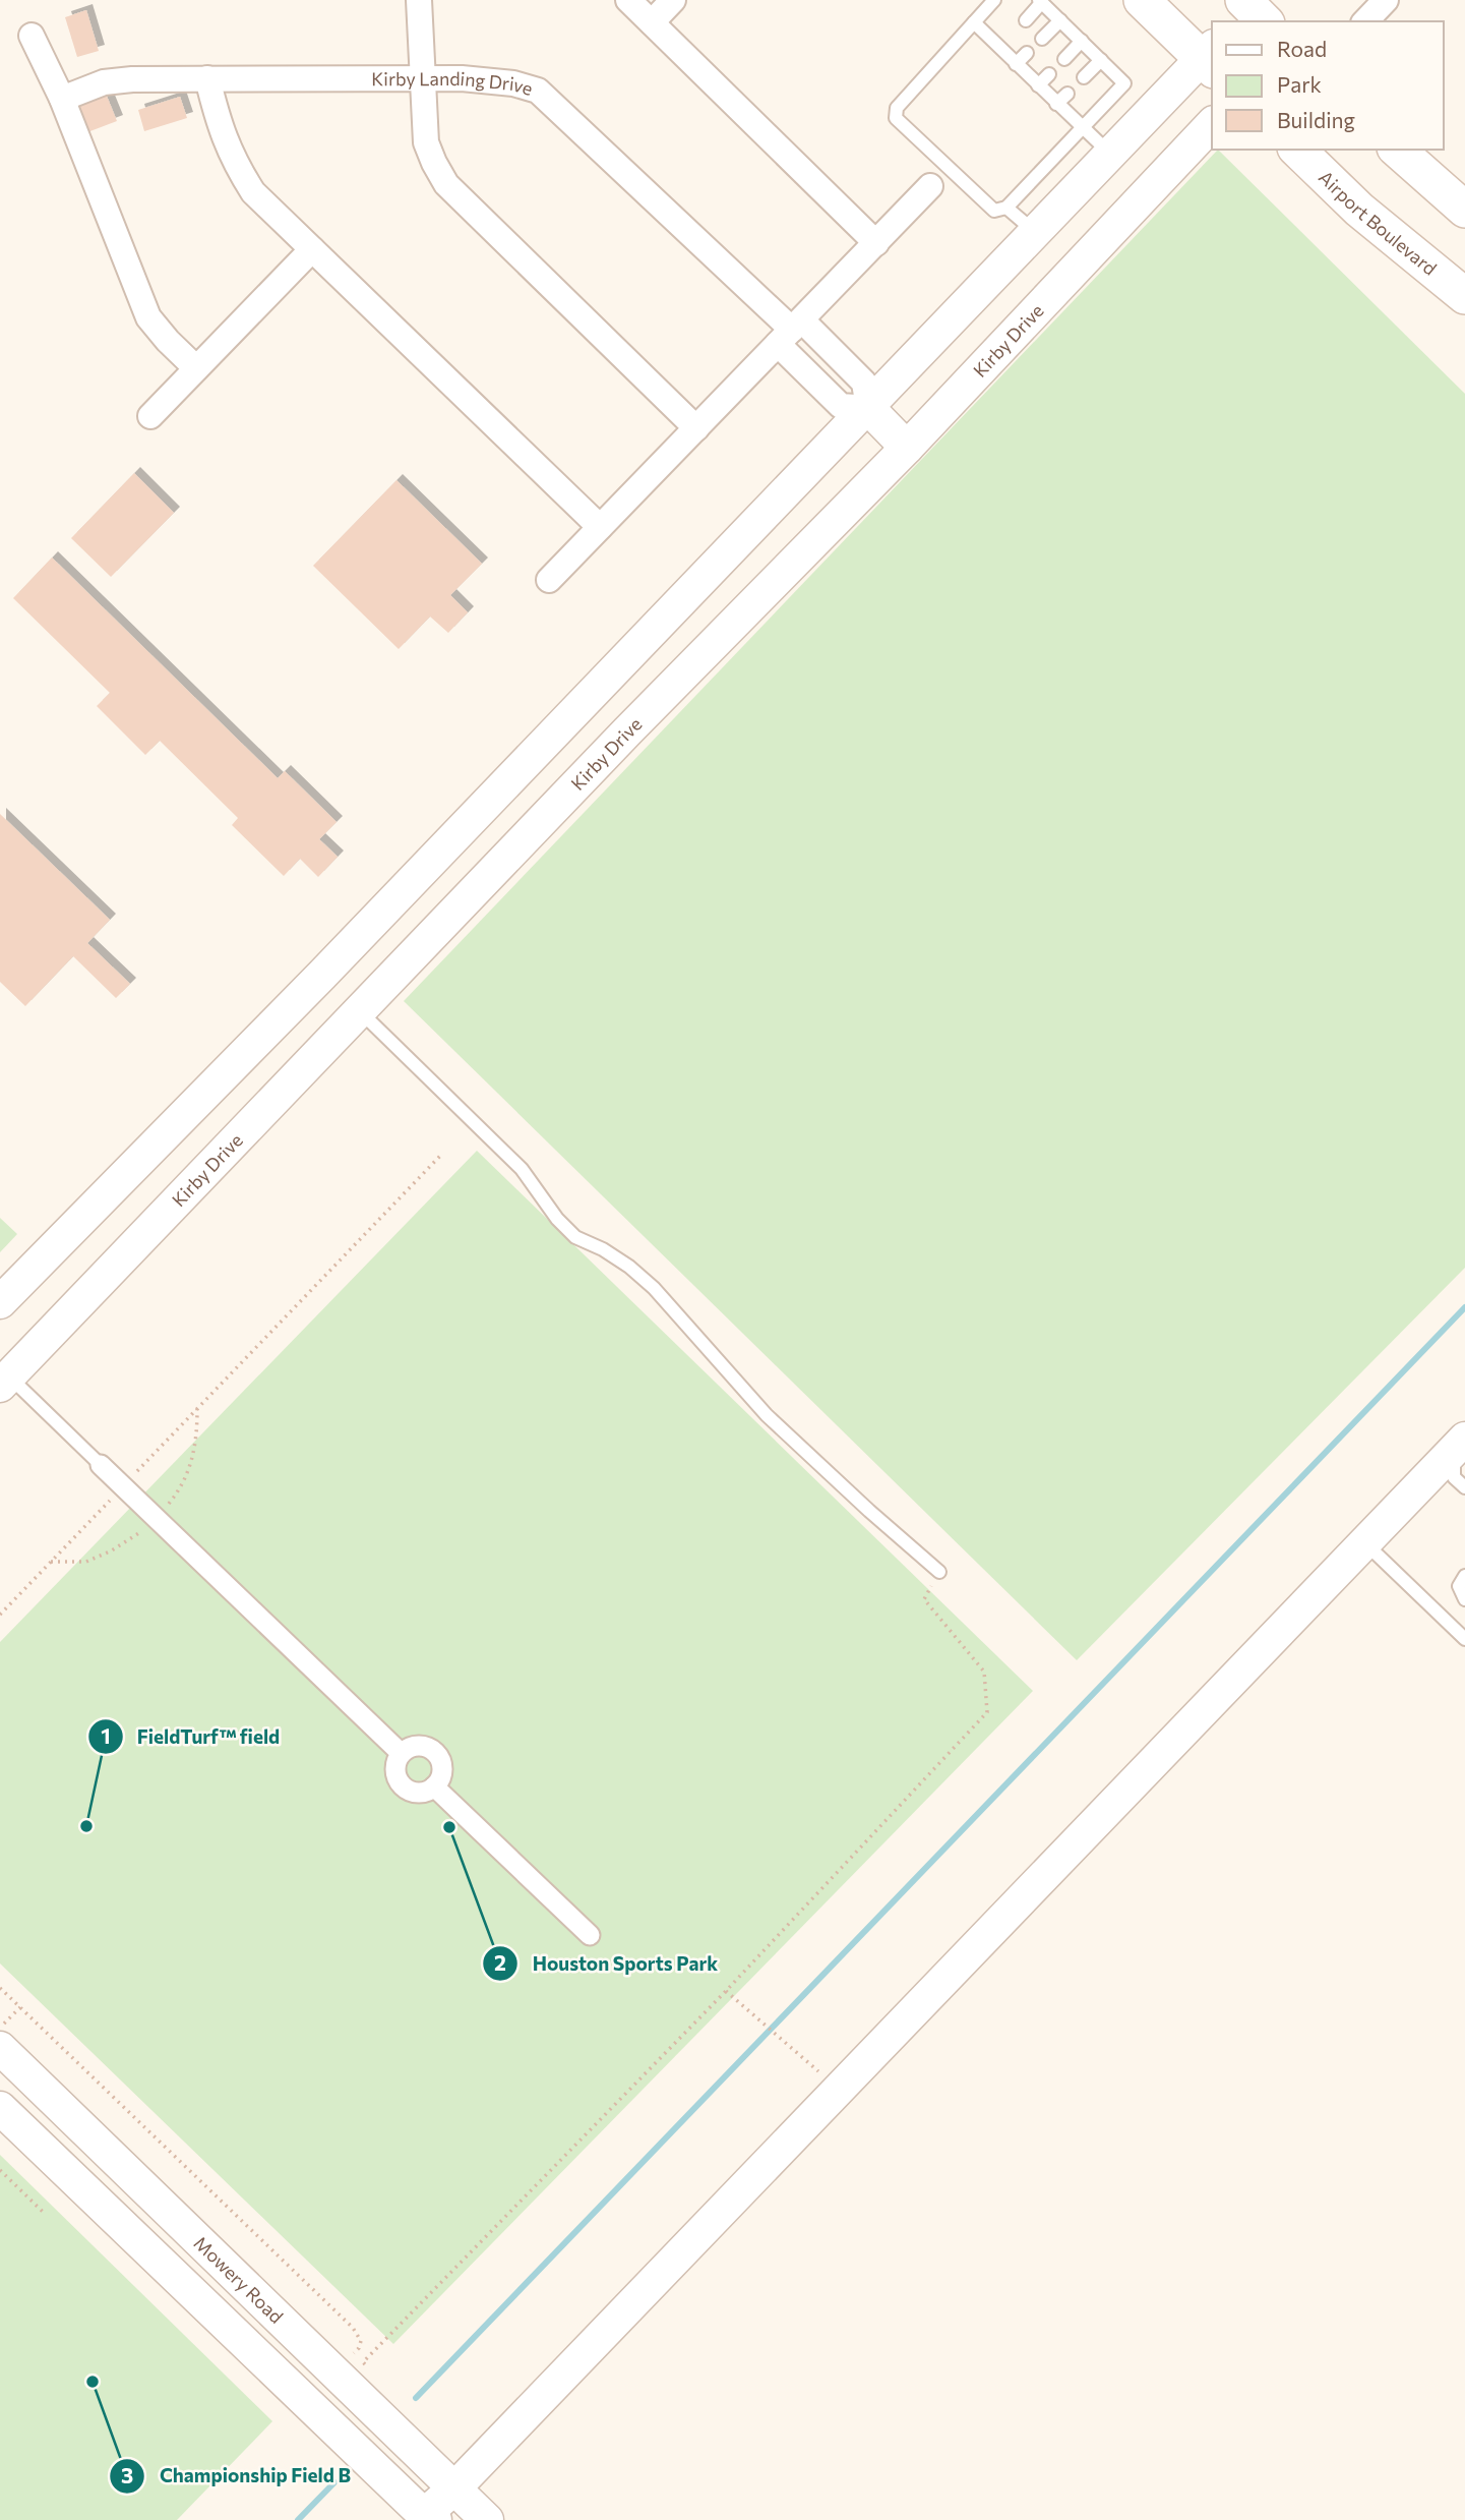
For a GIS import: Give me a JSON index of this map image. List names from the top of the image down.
{
  "streets": {
    "main road": ["Airport Boulevard"],
    "street": ["Kirby Landing Drive", "Kirby Drive", "Mowery Road"]
  },
  "places": ["FieldTurf™ field", "Houston Sports Park", "Championship Field B"],
  "legend": ["Road", "Park", "Building"]
}
